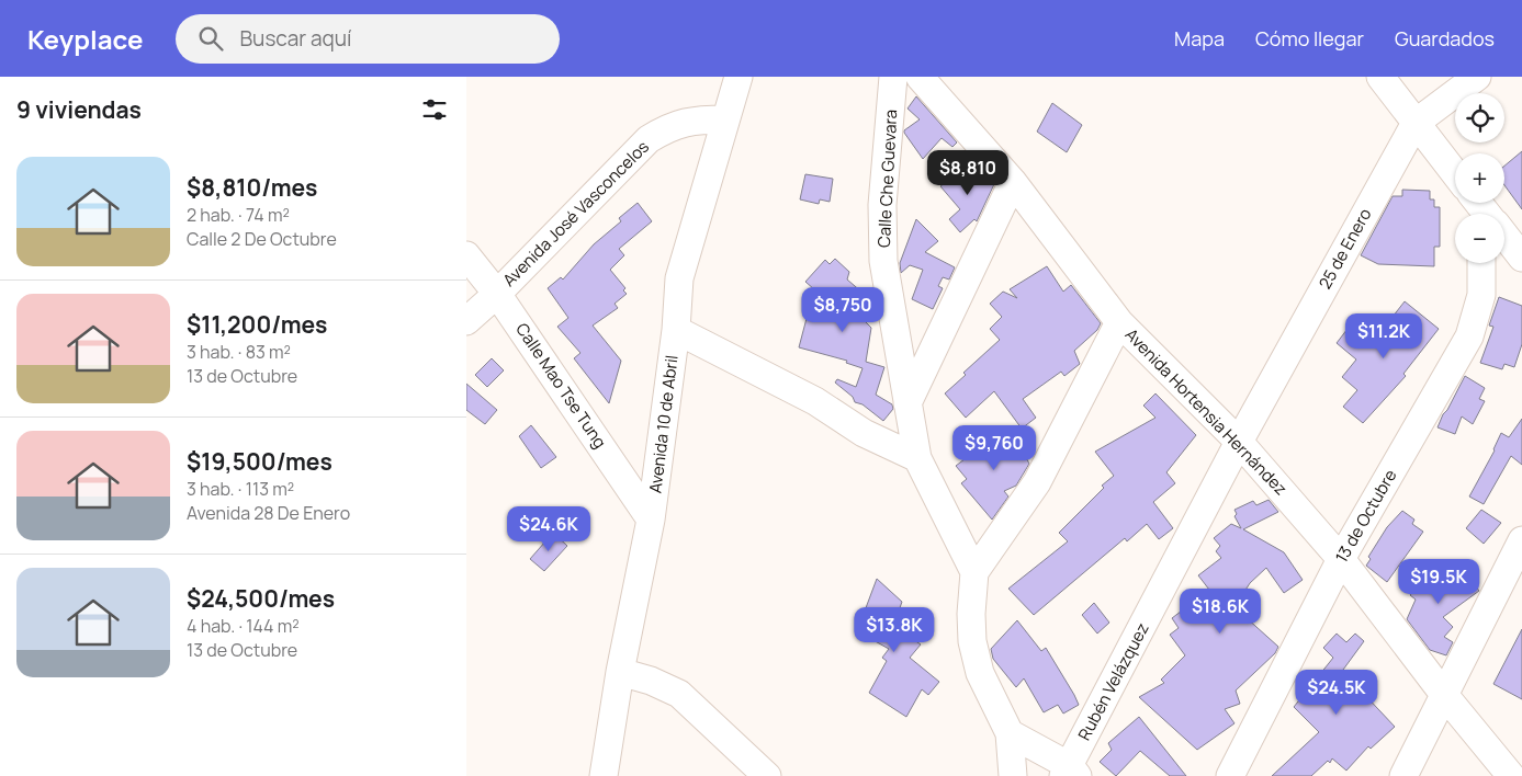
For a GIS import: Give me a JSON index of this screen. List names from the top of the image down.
{
  "streets": {
    "street": [
      "Calle Che Guevara",
      "Avenida José Vasconcelos",
      "25 de Enero",
      "Calle Mao Tse Tung",
      "Avenida Hortensia Hernández",
      "Avenida 10 de Abril",
      "13 de Octubre",
      "Rubén Velázquez"
    ]
  },
  "crossings": [
    ["Avenida José Vasconcelos", "Calle Mao Tse Tung"],
    ["Avenida José Vasconcelos", "Avenida 10 de Abril"],
    ["25 de Enero", "Avenida Hortensia Hernández"],
    ["25 de Enero", "Rubén Velázquez"],
    ["Calle Mao Tse Tung", "Avenida 10 de Abril"],
    ["Avenida Hortensia Hernández", "13 de Octubre"],
    ["Avenida Hortensia Hernández", "Rubén Velázquez"]
  ],
  "page": {
    "header": "Keyplace",
    "search": "Buscar aquí",
    "nav": ["Mapa", "Cómo llegar", "Guardados"],
    "heading": "9 viviendas",
    "map_buttons": ["+", "−"],
    "list": [
      {
        "name": "$8,810/mes",
        "note": "2 hab. · 74 m² · Calle 2 De Octubre"
      },
      {
        "name": "$11,200/mes",
        "note": "3 hab. · 83 m² · 13 de Octubre"
      },
      {
        "name": "$19,500/mes",
        "note": "3 hab. · 113 m² · Avenida 28 De Enero"
      },
      {
        "name": "$24,500/mes",
        "note": "4 hab. · 144 m² · 13 de Octubre"
      }
    ],
    "price": [
      "$8,810",
      "$8,750",
      "$11.2K",
      "$9,760",
      "$24.6K",
      "$19.5K",
      "$18.6K",
      "$13.8K",
      "$24.5K"
    ]
  }
}
